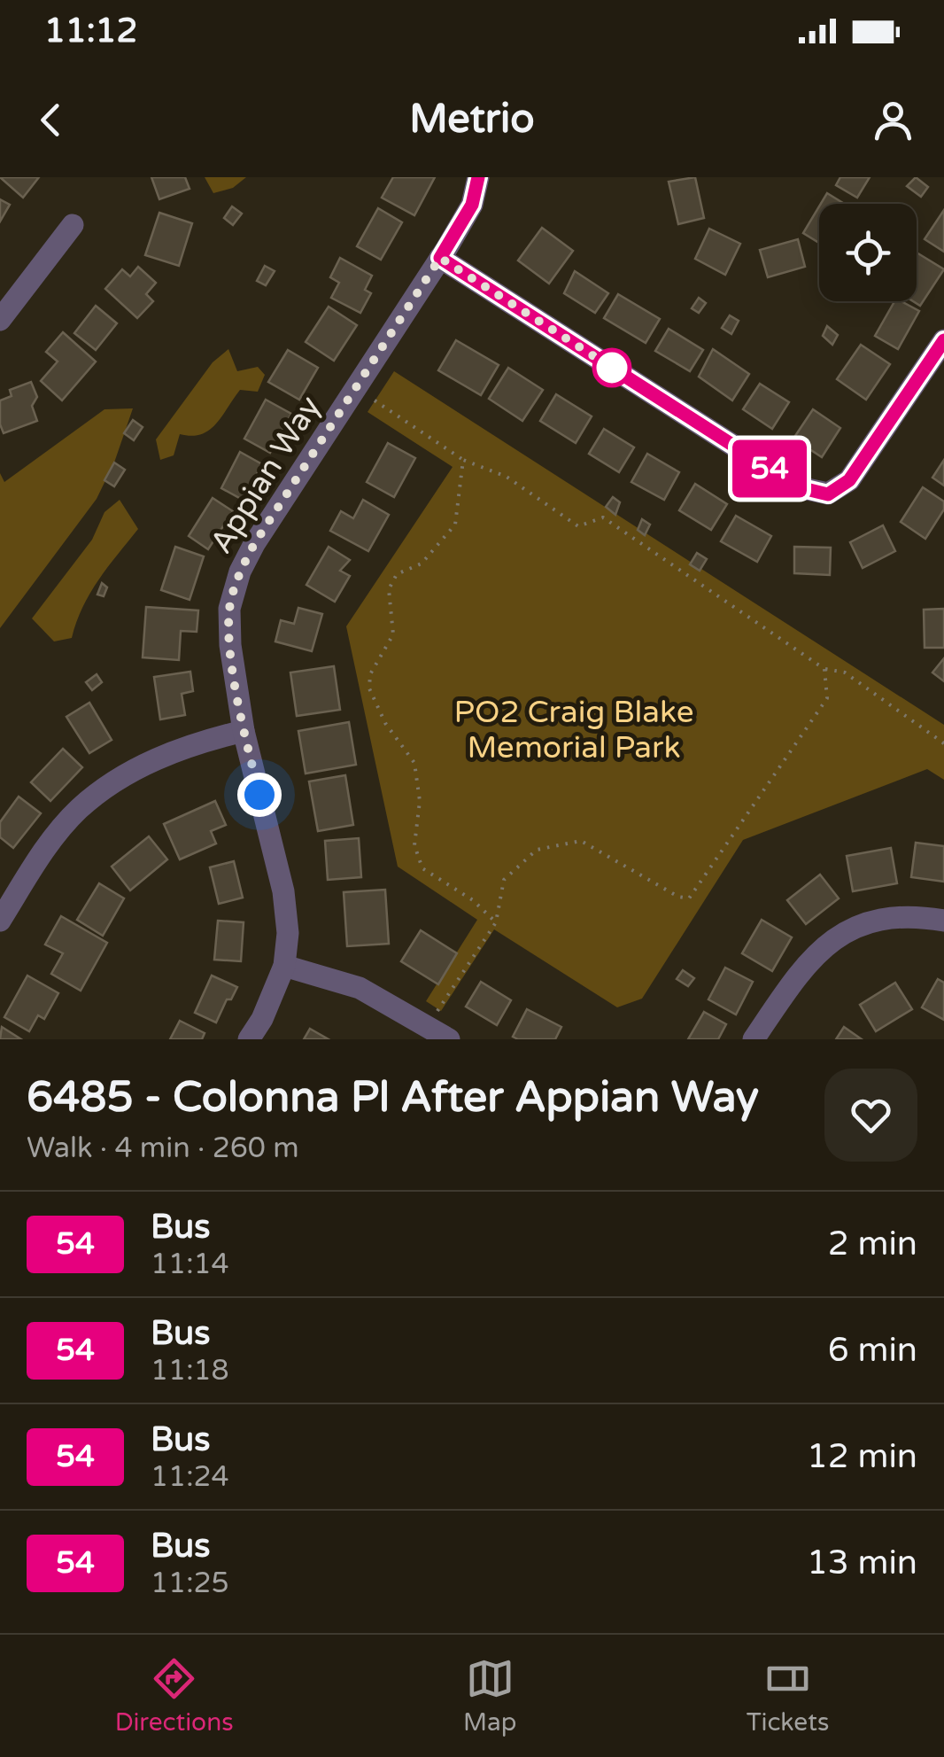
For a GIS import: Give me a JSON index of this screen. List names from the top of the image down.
{
  "streets": {
    "street": ["Appian Way"]
  },
  "parks": ["PO2 Craig Blake Memorial Park"],
  "lines": ["bus line 54"],
  "page": {
    "status": "11:12",
    "header": "Metrio",
    "on_map": "54",
    "heading": ["6485 - Colonna Pl After Appian Way", "Walk · 4 min · 260 m"],
    "list": [
      {
        "mark": "54",
        "name": "Bus",
        "note": "11:14",
        "value": "2 min"
      },
      {
        "mark": "54",
        "name": "Bus",
        "note": "11:18",
        "value": "6 min"
      },
      {
        "mark": "54",
        "name": "Bus",
        "note": "11:24",
        "value": "12 min"
      },
      {
        "mark": "54",
        "name": "Bus",
        "note": "11:25",
        "value": "13 min"
      }
    ],
    "tabs": ["Directions", "Map", "Tickets"]
  }
}
